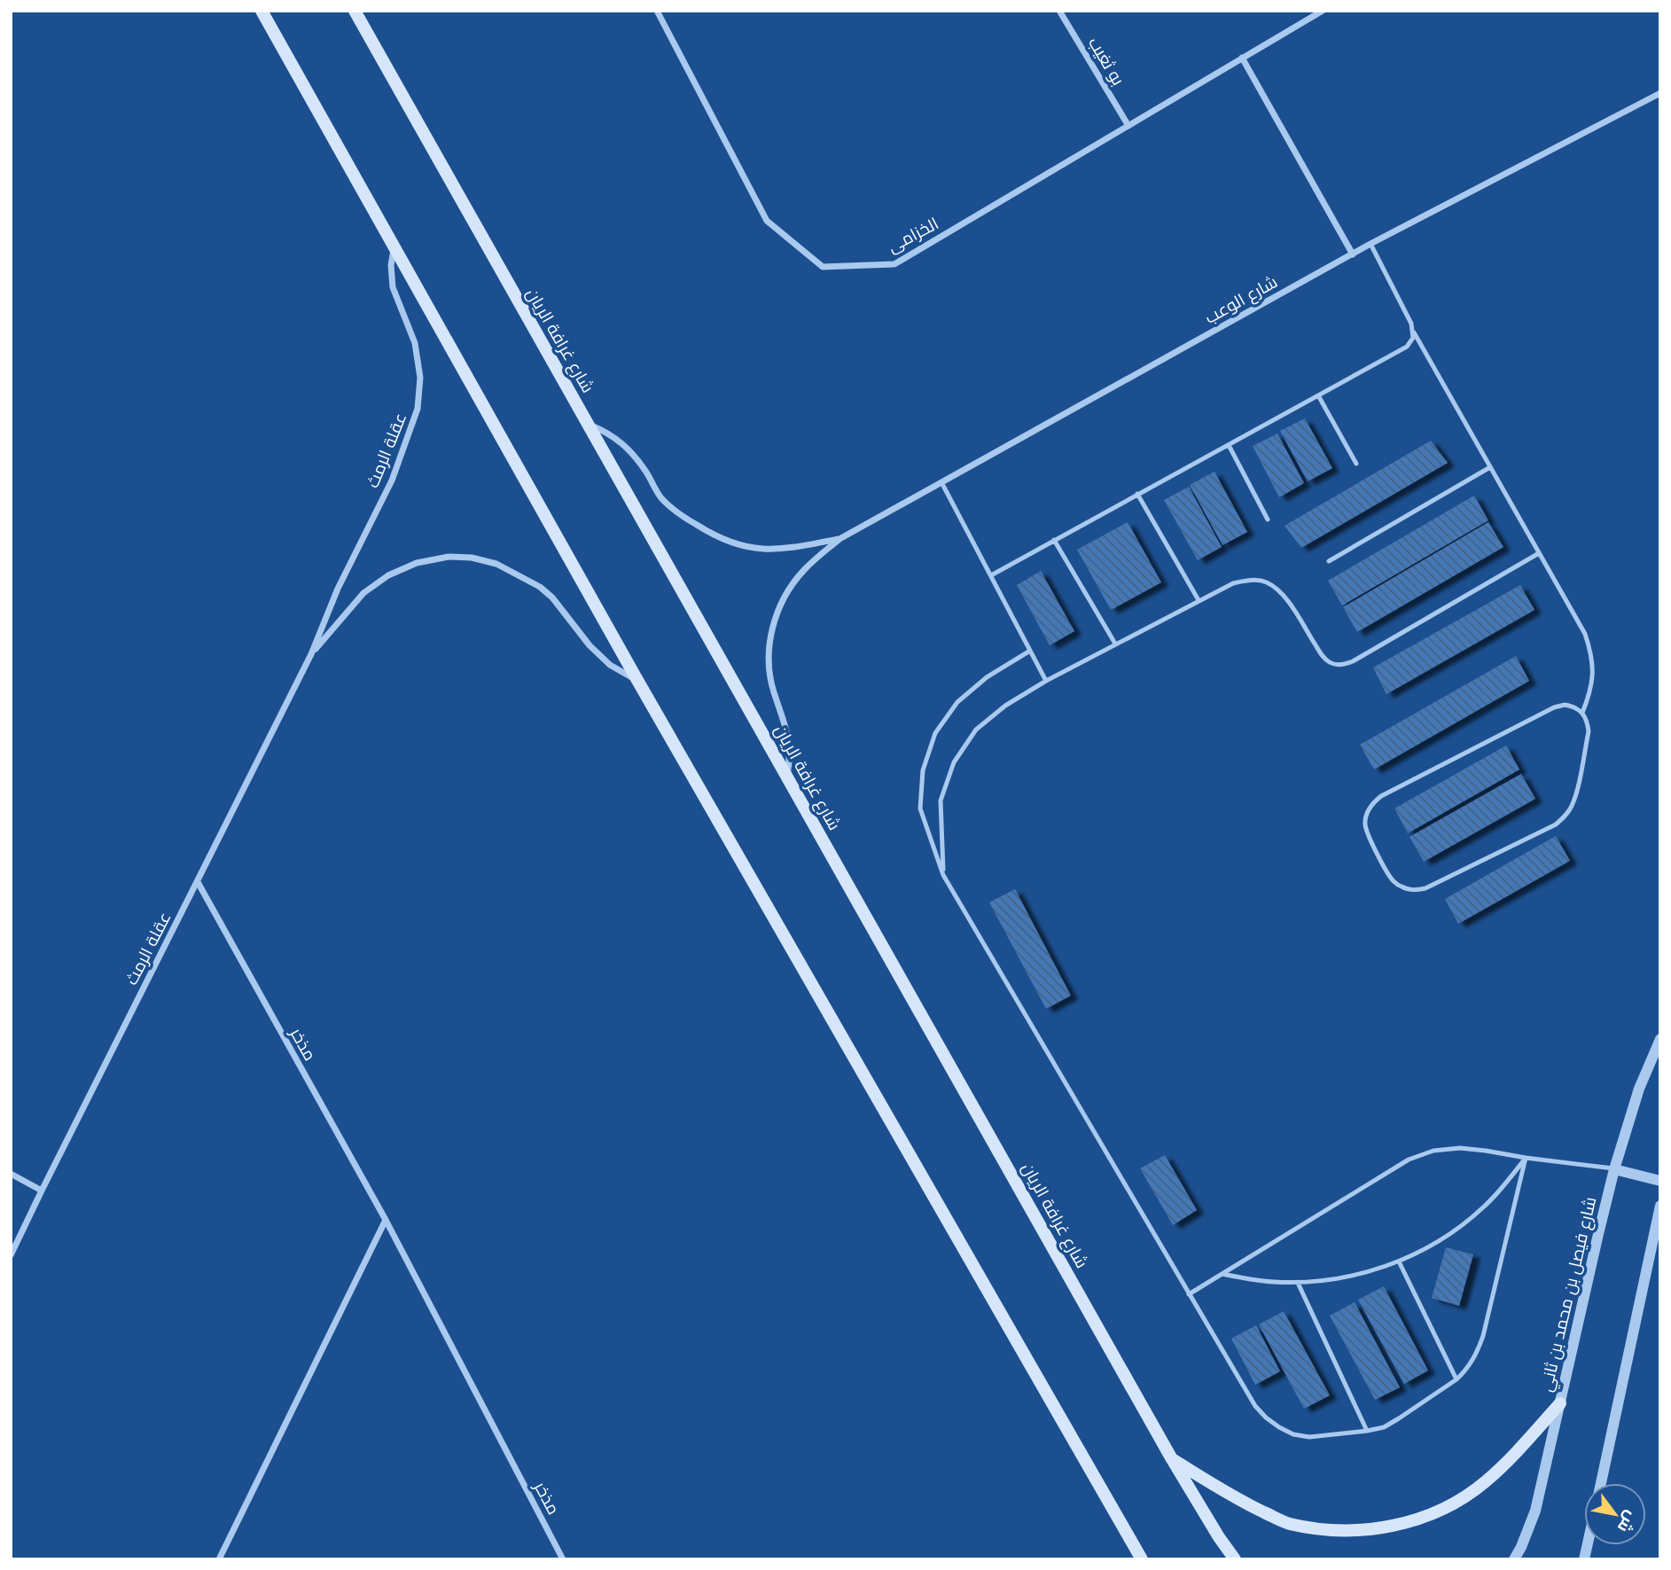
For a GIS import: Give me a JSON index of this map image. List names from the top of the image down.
{
  "streets": {
    "main road": ["شارع غرافة الريان"],
    "street": [
      "بو ثغيب",
      "الخزامى",
      "شارع الوعب",
      "عقلة الرمث",
      "مذخر",
      "شارع فيصل بن محمد بن ثاني"
    ]
  },
  "crossings": [
    ["بو ثغيب", "الخزامى"],
    ["شارع الوعب", "شارع غرافة الريان"],
    ["عقلة الرمث", "مذخر"]
  ],
  "north": "bottom right"
}
